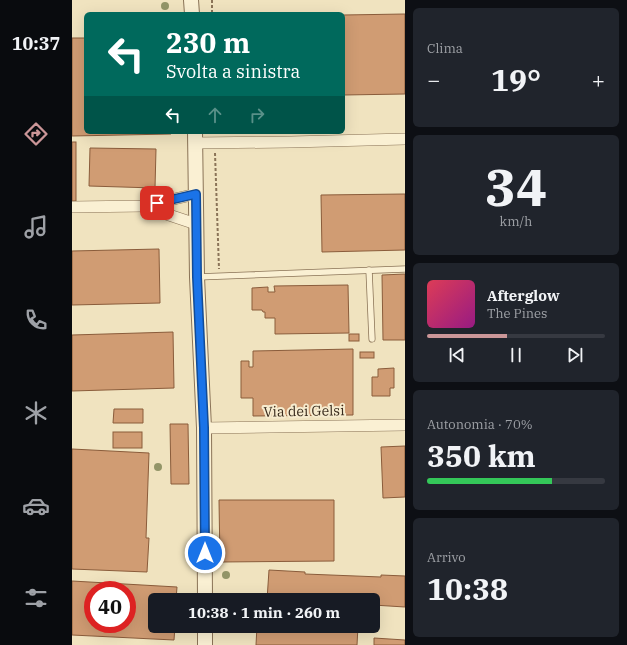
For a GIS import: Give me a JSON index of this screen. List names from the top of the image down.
{
  "streets": {
    "street": ["Via dei Gelsi"]
  },
  "page": {
    "tabs": "10:37",
    "tile": [
      "Clima",
      ["34", "km/h"],
      ["Autonomia · 70%", "350 km"],
      ["Arrivo", "10:38"]
    ],
    "turn": ["230 m", "Svolta a sinistra"],
    "heat": ["−", "19°", "+"],
    "song": ["Afterglow", "The Pines"],
    "limit": "40",
    "trip": "10:38 · 1 min · 260 m"
  }
}
